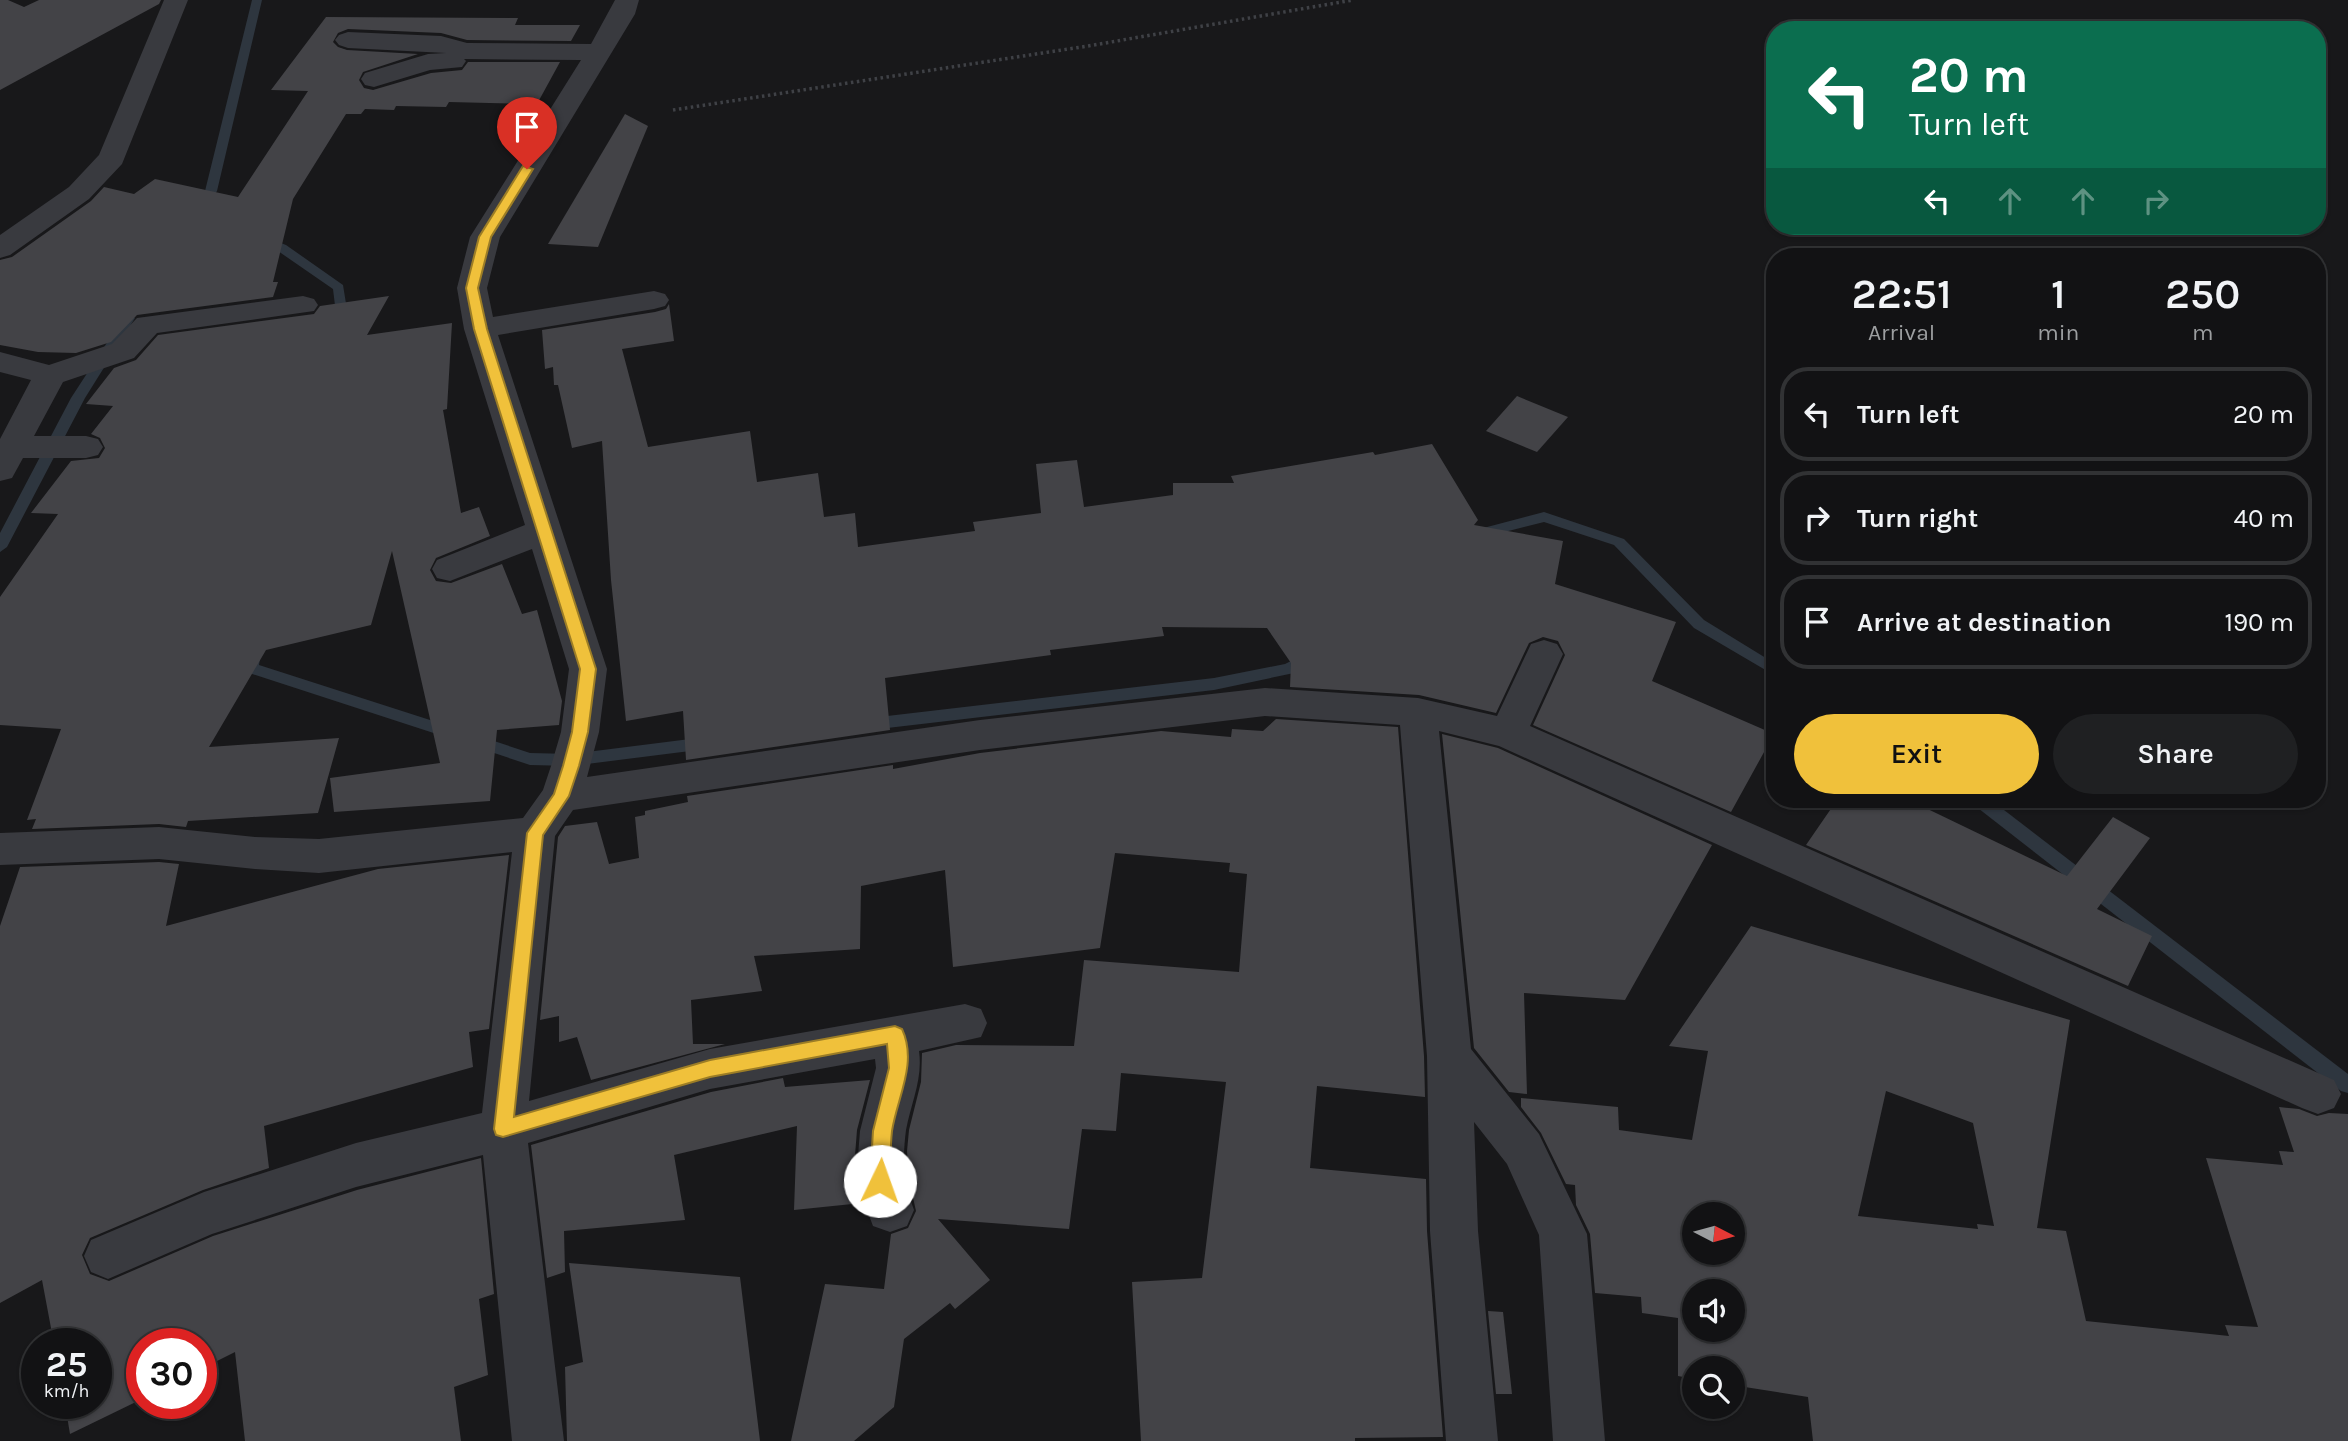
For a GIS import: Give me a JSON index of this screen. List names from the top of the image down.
{
  "north": "right",
  "page": {
    "turn": ["20 m", "Turn left"],
    "eta": [
      "22:51",
      "Arrival",
      "1",
      "min",
      "250",
      "m"
    ],
    "list": [
      {
        "name": "Turn left",
        "value": "20 m"
      },
      {
        "name": "Turn right",
        "value": "40 m"
      },
      {
        "name": "Arrive at destination",
        "value": "190 m"
      }
    ],
    "buttons": ["Exit", "Share"],
    "speed": "25 km/h",
    "limit": "30"
  }
}
